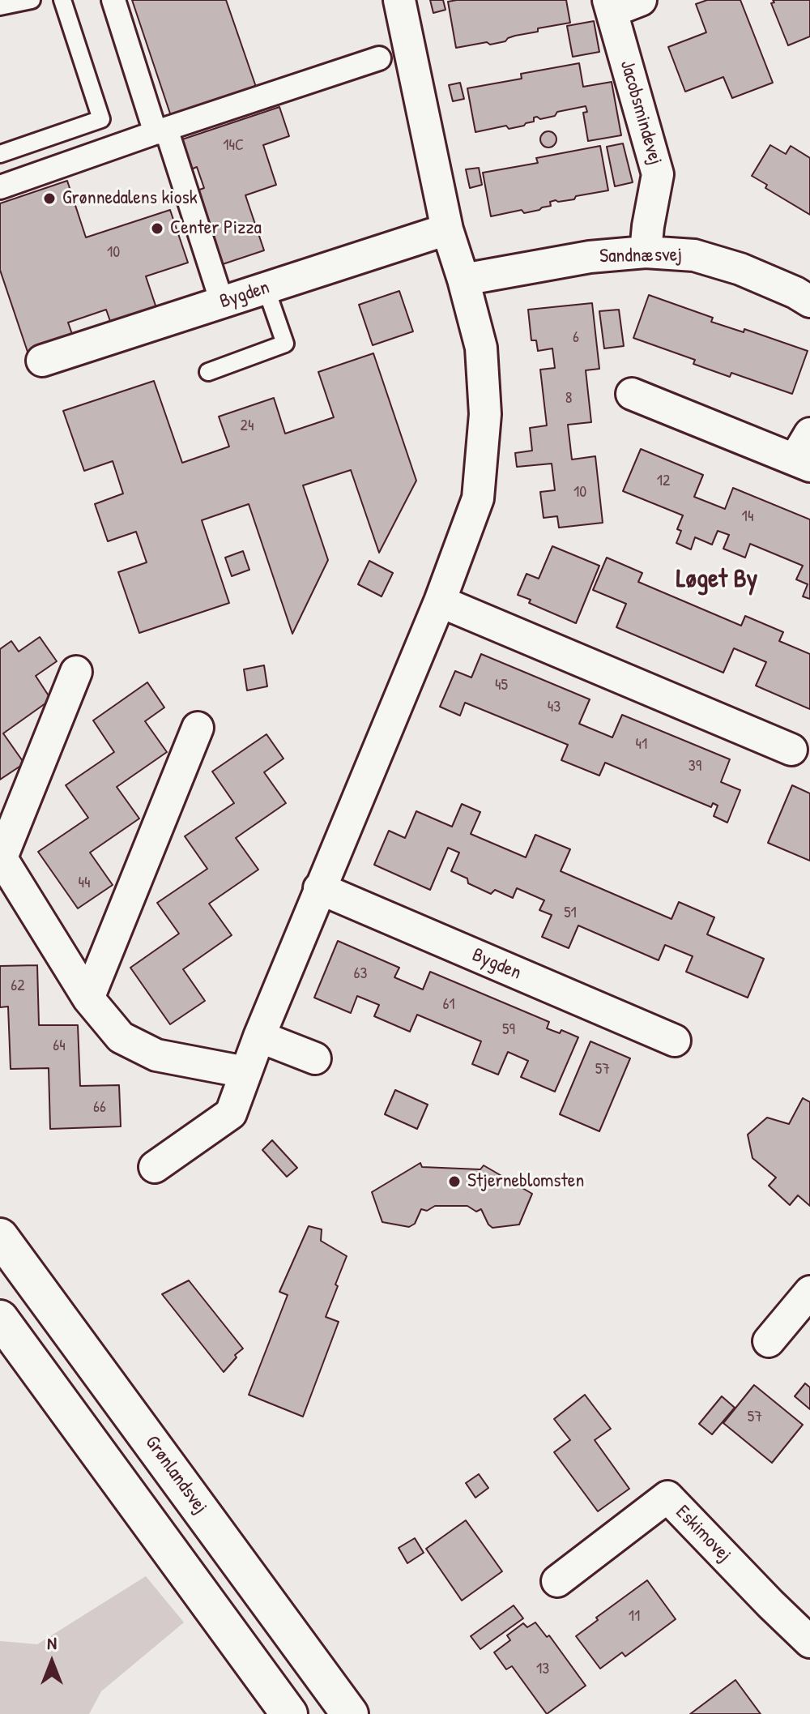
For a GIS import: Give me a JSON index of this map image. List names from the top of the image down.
{
  "streets": {
    "street": [
      "Jacobsmindevej",
      "Sandnæsvej",
      "Bygden",
      "Grønlandsvej",
      "Eskimovej"
    ]
  },
  "crossings": [
    ["Jacobsmindevej", "Sandnæsvej"]
  ],
  "districts": ["Løget By"],
  "places": ["Grønnedalens kiosk", "Center Pizza", "Stjerneblomsten"],
  "house_numbers": [
    "14C",
    "10",
    "6",
    "8",
    "24",
    "12",
    "10",
    "14",
    "45",
    "43",
    "41",
    "39",
    "44",
    "51",
    "63",
    "62",
    "61",
    "59",
    "64",
    "57",
    "66",
    "57",
    "11",
    "13"
  ],
  "north": "top"
}
